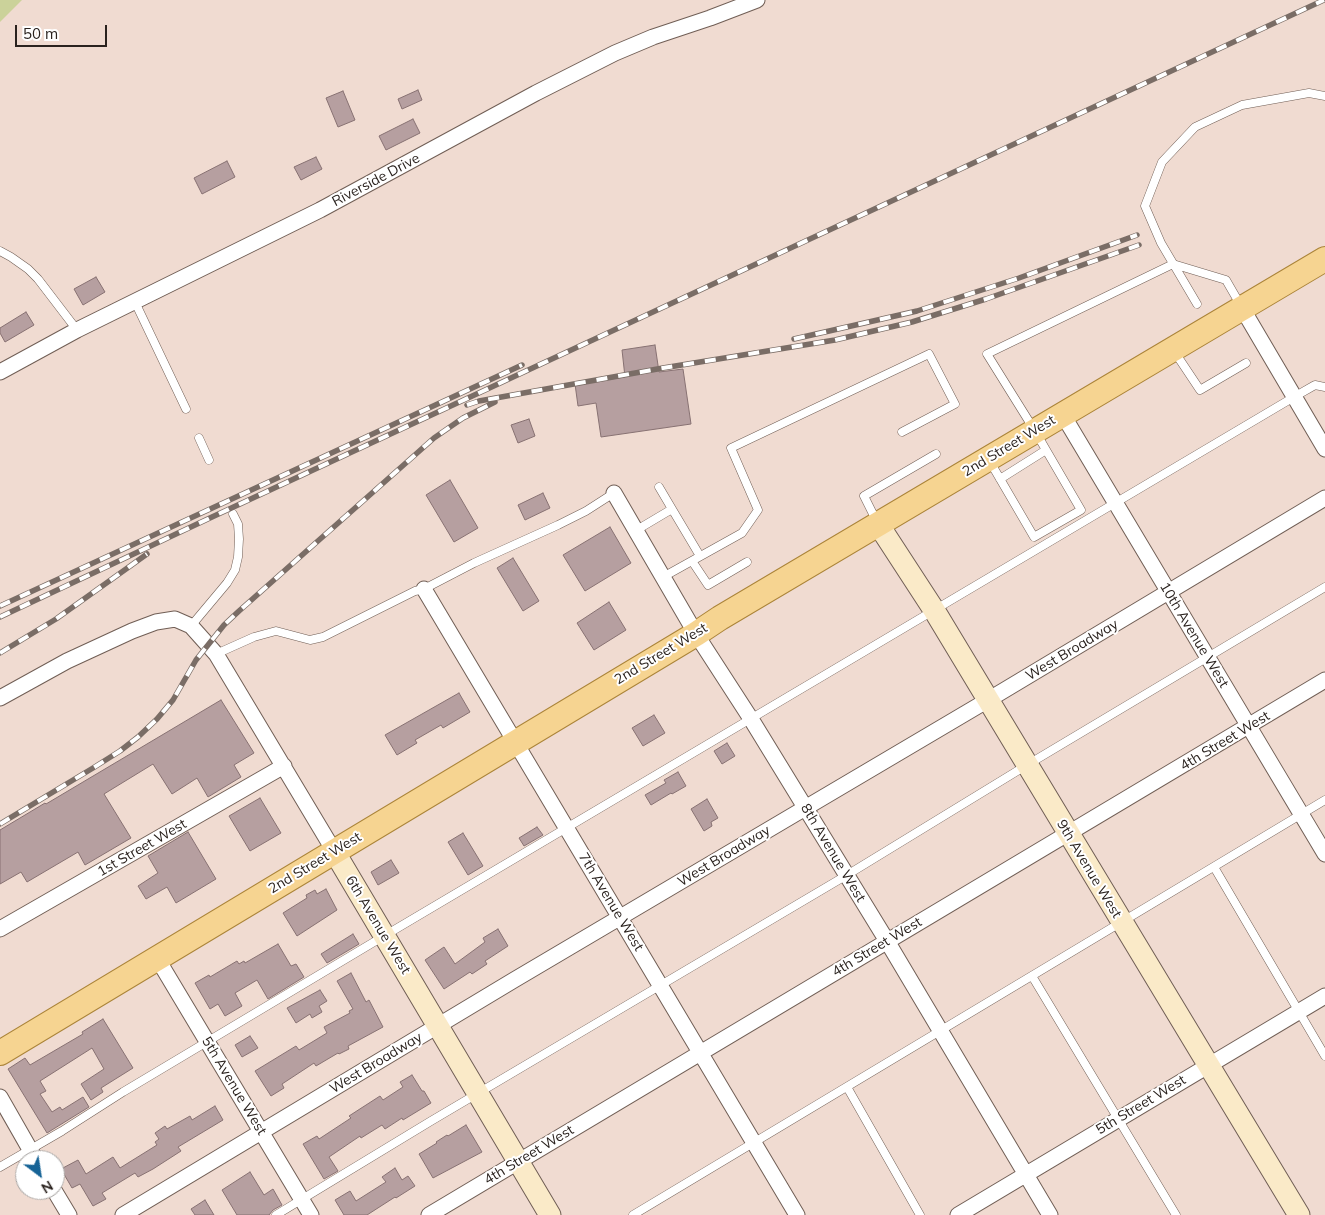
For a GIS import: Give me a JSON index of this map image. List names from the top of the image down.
{
  "streets": {
    "main road": ["2nd Street West"],
    "street": [
      "Riverside Drive",
      "10th Avenue West",
      "West Broadway",
      "4th Street West",
      "1st Street West",
      "8th Avenue West",
      "9th Avenue West",
      "7th Avenue West",
      "6th Avenue West",
      "5th Avenue West",
      "5th Street West"
    ]
  },
  "crossings": [
    ["2nd Street West", "10th Avenue West"],
    ["2nd Street West", "8th Avenue West"],
    ["2nd Street West", "9th Avenue West"],
    ["2nd Street West", "7th Avenue West"],
    ["2nd Street West", "6th Avenue West"],
    ["2nd Street West", "5th Avenue West"],
    ["10th Avenue West", "West Broadway"],
    ["10th Avenue West", "4th Street West"],
    ["West Broadway", "8th Avenue West"],
    ["West Broadway", "9th Avenue West"],
    ["West Broadway", "7th Avenue West"],
    ["West Broadway", "6th Avenue West"],
    ["West Broadway", "5th Avenue West"],
    ["4th Street West", "8th Avenue West"],
    ["4th Street West", "9th Avenue West"],
    ["4th Street West", "7th Avenue West"],
    ["4th Street West", "6th Avenue West"],
    ["1st Street West", "6th Avenue West"],
    ["8th Avenue West", "5th Street West"],
    ["9th Avenue West", "5th Street West"]
  ],
  "scale_bar": "50 m",
  "north": "bottom right"
}
